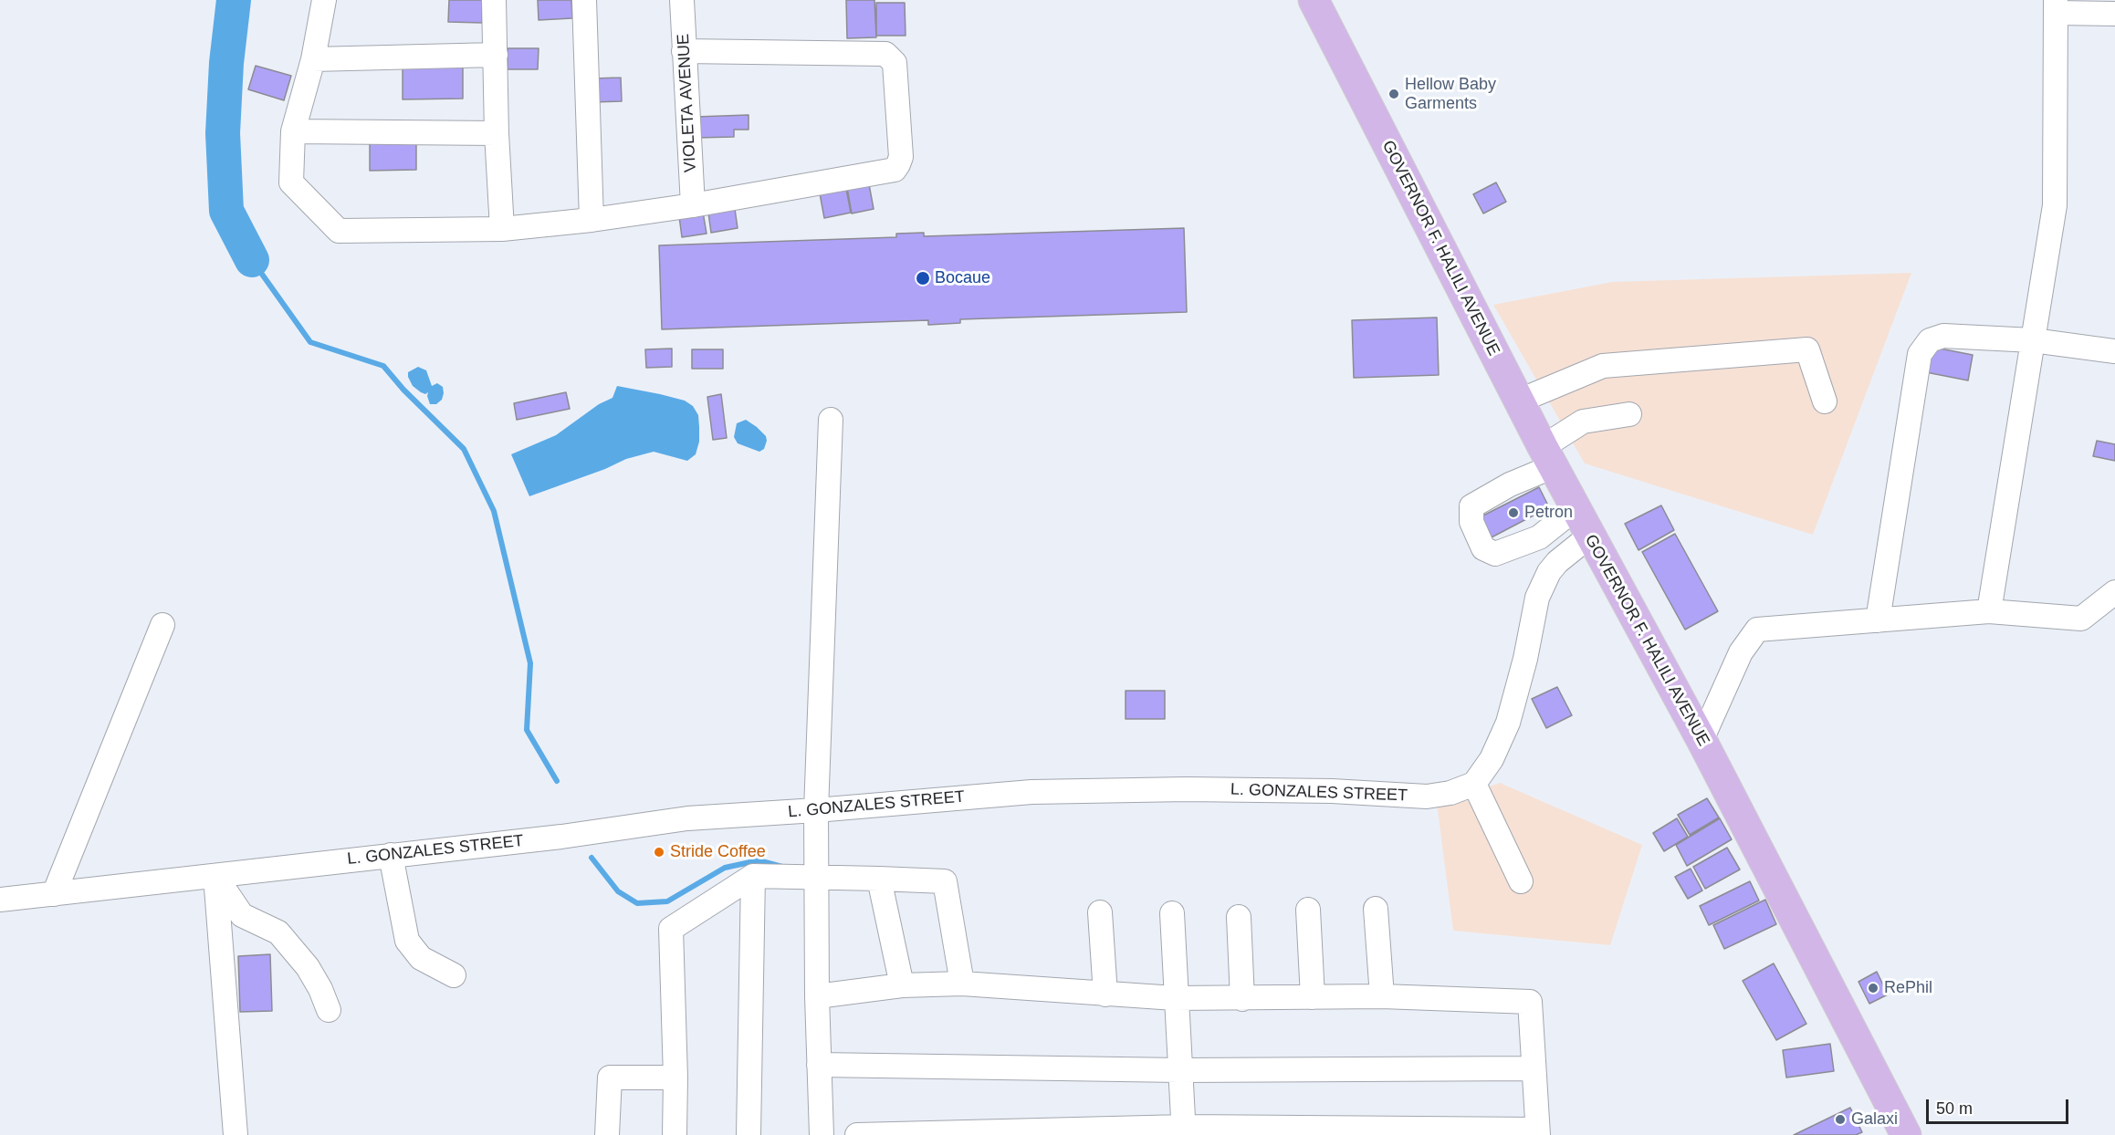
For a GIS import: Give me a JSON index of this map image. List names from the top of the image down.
{
  "streets": {
    "main road": ["GOVERNOR F. HALILI AVENUE"],
    "street": ["VIOLETA AVENUE", "L. GONZALES STREET"]
  },
  "places": [
    "Hellow Baby Garments",
    "Bocaue",
    "Petron",
    "Stride Coffee",
    "RePhil",
    "Galaxi"
  ],
  "scale_bar": "50 m"
}
